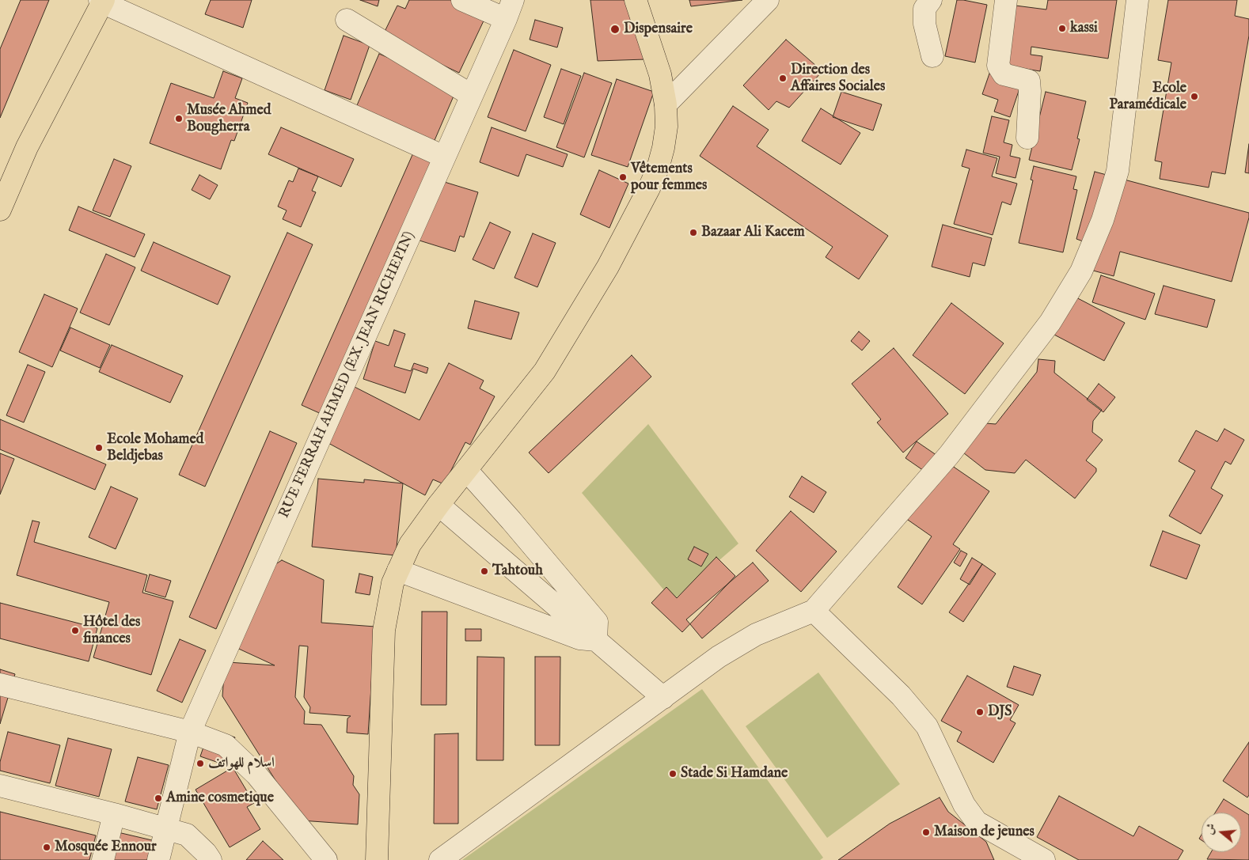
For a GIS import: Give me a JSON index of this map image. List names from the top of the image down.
{
  "streets": {
    "street": ["RUE FERRAH AHMED (EX. JEAN RICHEPIN)"]
  },
  "places": [
    "kassi",
    "Dispensaire",
    "Direction des Affaires Sociales",
    "Ecole Paramédicale",
    "Musée Ahmed Bougherra",
    "Vêtements pour femmes",
    "Bazaar Ali Kacem",
    "Ecole Mohamed Beldjebas",
    "Tahtouh",
    "Hôtel des finances",
    "DJS",
    "اسلام للهواتف",
    "Stade Si Hamdane",
    "Amine cosmetique",
    "Maison de jeunes",
    "Mosquée Ennour"
  ],
  "north": "left"
}
